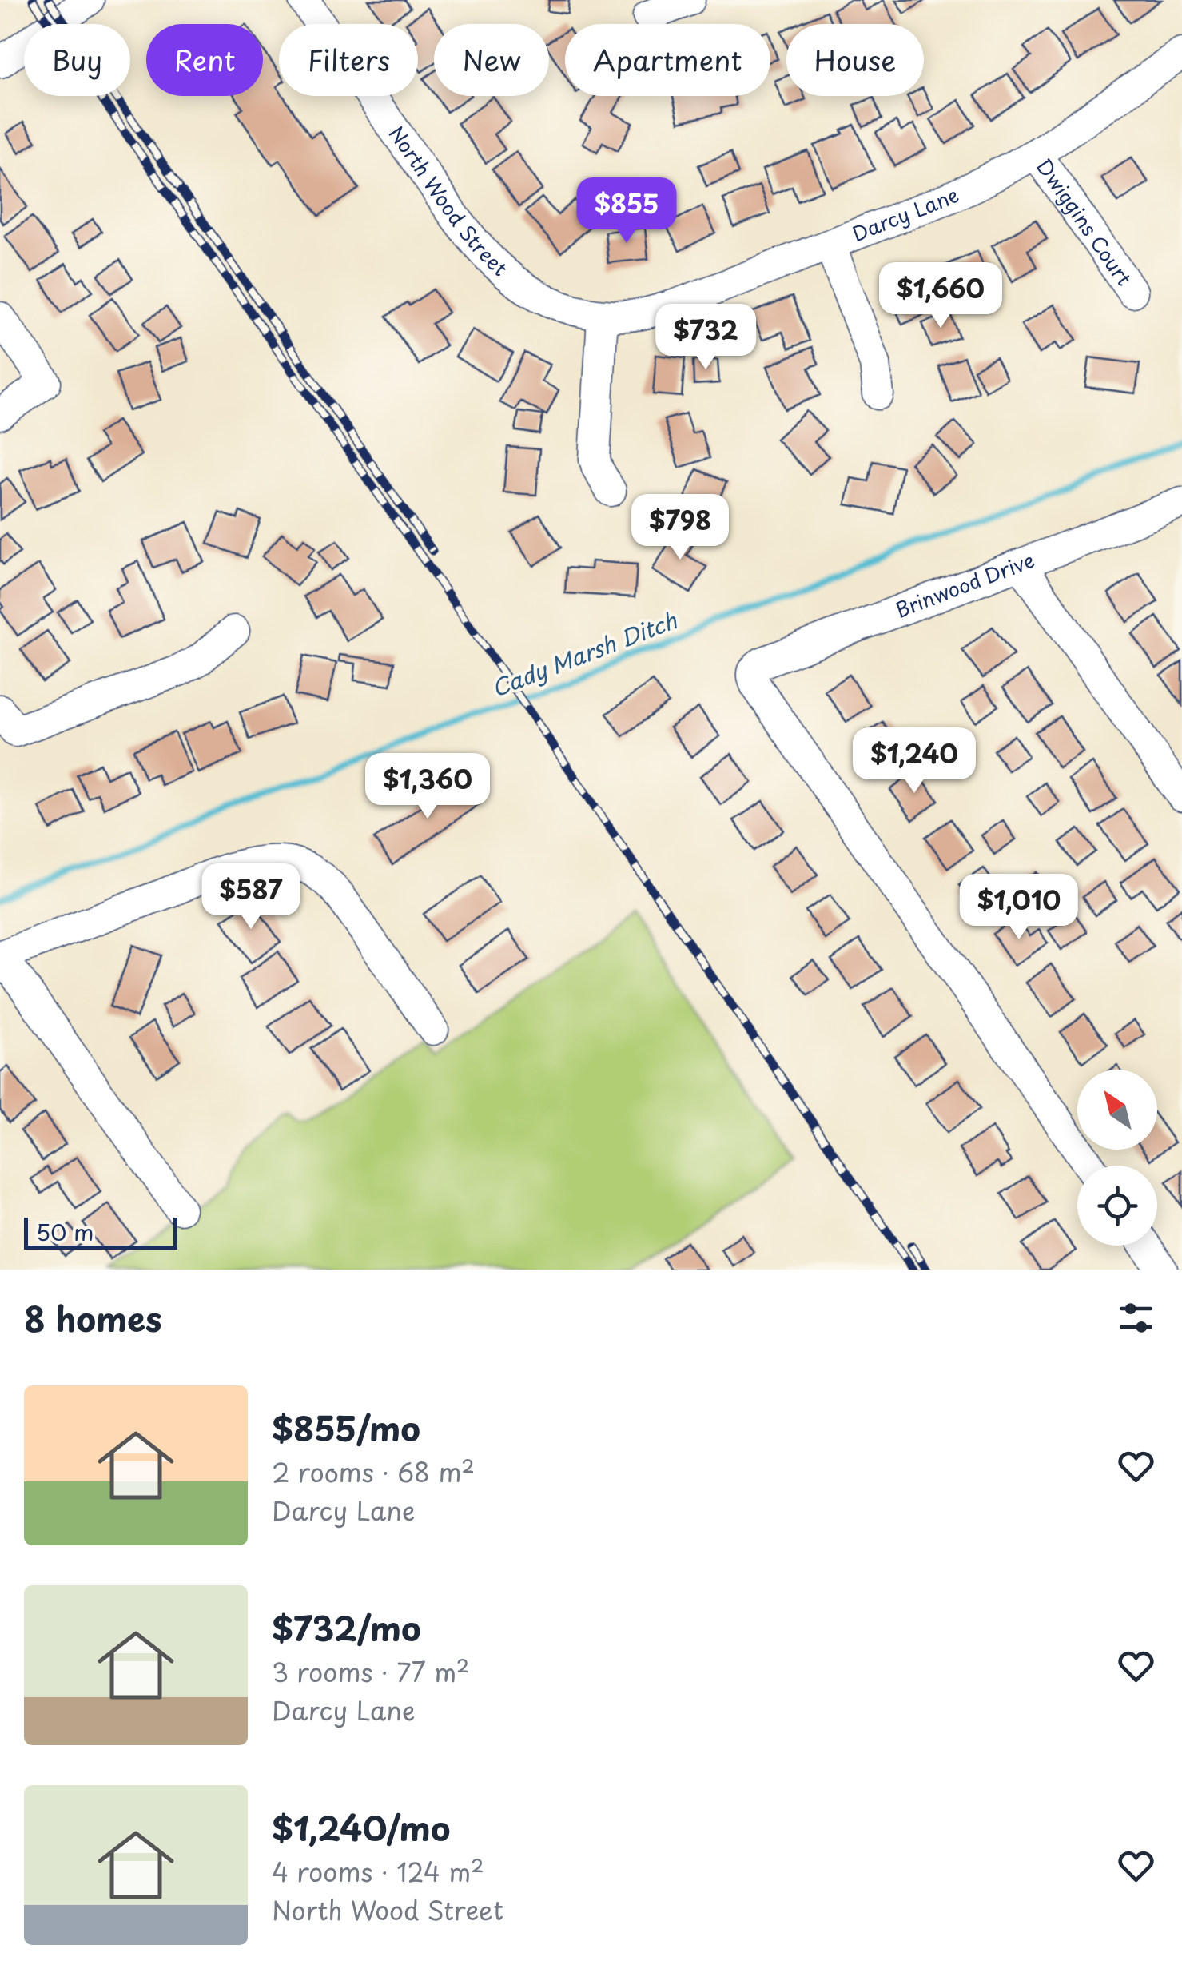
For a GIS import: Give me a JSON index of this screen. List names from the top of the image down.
{
  "streets": {
    "street": [
      "North Wood Street",
      "Darcy Lane",
      "Dwiggins Court",
      "Brinwood Drive"
    ]
  },
  "crossings": [
    ["North Wood Street", "Darcy Lane"],
    ["Darcy Lane", "Dwiggins Court"]
  ],
  "water": ["Cady Marsh Ditch"],
  "scale_bar": "50 m",
  "north": "top left",
  "page": {
    "chip": [
      "Buy",
      "Rent",
      "Filters",
      "New",
      "Apartment",
      "House"
    ],
    "price": [
      "$855",
      "$1,660",
      "$732",
      "$798",
      "$1,240",
      "$1,360",
      "$587",
      "$1,010"
    ],
    "scale": "50 m",
    "heading": "8 homes",
    "list": [
      {
        "name": "$855/mo",
        "note": "2 rooms · 68 m² · Darcy Lane"
      },
      {
        "name": "$732/mo",
        "note": "3 rooms · 77 m² · Darcy Lane"
      },
      {
        "name": "$1,240/mo",
        "note": "4 rooms · 124 m² · North Wood Street"
      }
    ]
  }
}
